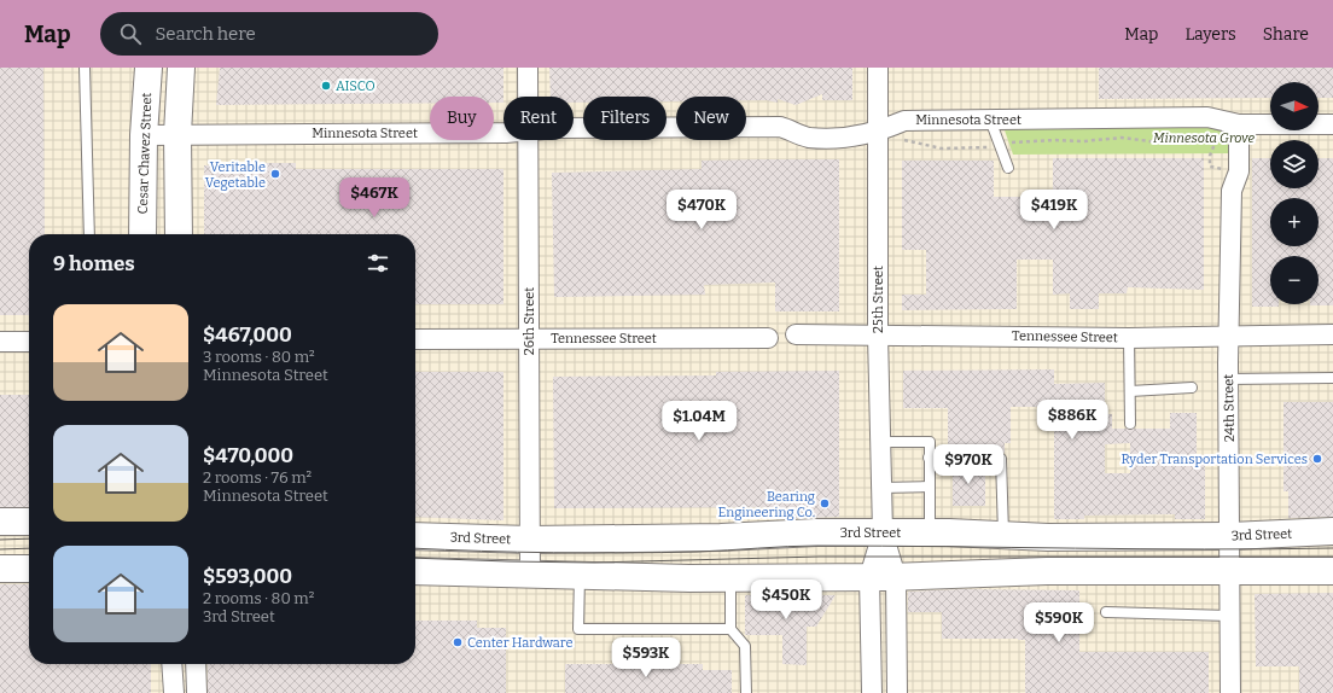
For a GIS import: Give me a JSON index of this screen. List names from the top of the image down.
{
  "streets": {
    "main road": ["Cesar Chavez Street", "3rd Street"],
    "street": [
      "Minnesota Street",
      "25th Street",
      "26th Street",
      "Tennessee Street",
      "24th Street"
    ]
  },
  "crossings": [
    ["Minnesota Street", "Cesar Chavez Street"],
    ["Minnesota Street", "25th Street"],
    ["Minnesota Street", "24th Street"],
    ["25th Street", "Tennessee Street"],
    ["25th Street", "3rd Street"],
    ["26th Street", "Tennessee Street"],
    ["26th Street", "3rd Street"],
    ["Tennessee Street", "24th Street"],
    ["24th Street", "3rd Street"]
  ],
  "parks": ["Minnesota Grove"],
  "places": [
    "AISCO",
    "Veritable Vegetable",
    "Ryder Transportation Services",
    "Bearing Engineering Co.",
    "Center Hardware"
  ],
  "north": "right",
  "page": {
    "header": "Map",
    "search": "Search here",
    "nav": ["Map", "Layers", "Share"],
    "map_buttons": ["+", "−"],
    "chip": [
      "Buy",
      "Rent",
      "Filters",
      "New"
    ],
    "price": [
      "$467K",
      "$470K",
      "$419K",
      "$886K",
      "$1.04M",
      "$970K",
      "$450K",
      "$590K",
      "$593K"
    ],
    "heading": "9 homes",
    "list": [
      {
        "name": "$467,000",
        "note": "3 rooms · 80 m² · Minnesota Street"
      },
      {
        "name": "$470,000",
        "note": "2 rooms · 76 m² · Minnesota Street"
      },
      {
        "name": "$593,000",
        "note": "2 rooms · 80 m² · 3rd Street"
      }
    ]
  }
}
